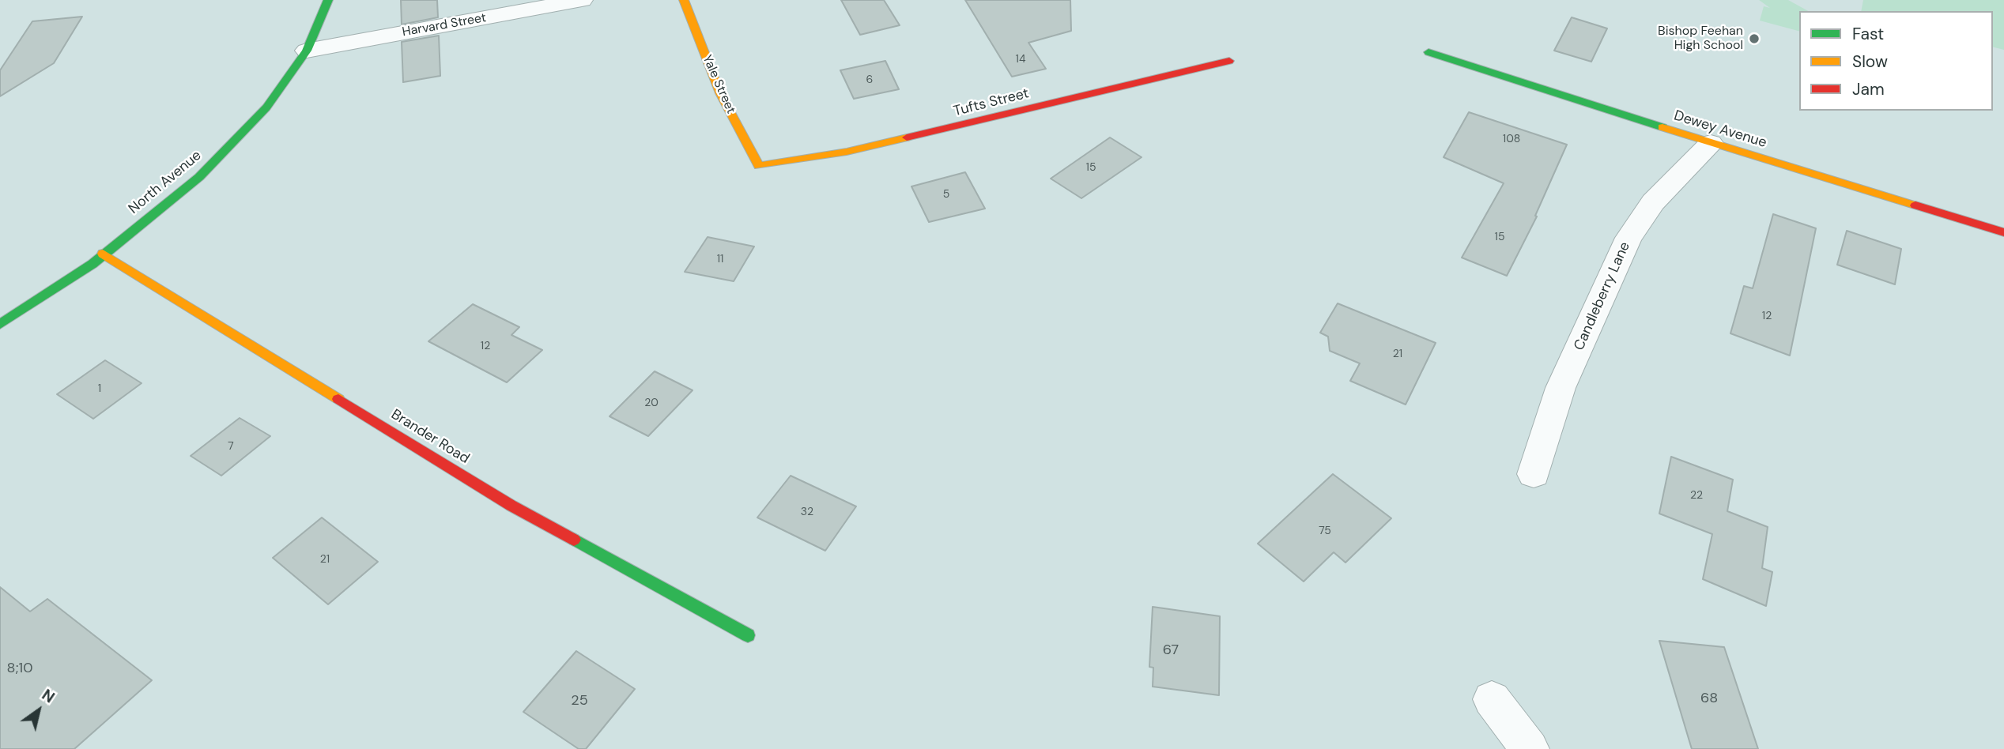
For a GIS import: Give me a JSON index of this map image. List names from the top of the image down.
{
  "streets": {
    "street": [
      "Harvard Street",
      "Yale Street",
      "Tufts Street",
      "Dewey Avenue",
      "North Avenue",
      "Candleberry Lane",
      "Brander Road"
    ]
  },
  "crossings": [
    ["Harvard Street", "North Avenue"],
    ["Yale Street", "Tufts Street"],
    ["Dewey Avenue", "Candleberry Lane"],
    ["North Avenue", "Brander Road"]
  ],
  "places": ["Bishop Feehan High School"],
  "house_numbers": [
    "14",
    "6",
    "108",
    "15",
    "5",
    "15",
    "11",
    "12",
    "12",
    "21",
    "1",
    "20",
    "7",
    "22",
    "32",
    "75",
    "21",
    "67",
    "8;10",
    "68",
    "25"
  ],
  "legend": ["Fast", "Slow", "Jam"],
  "north": "top right"
}
